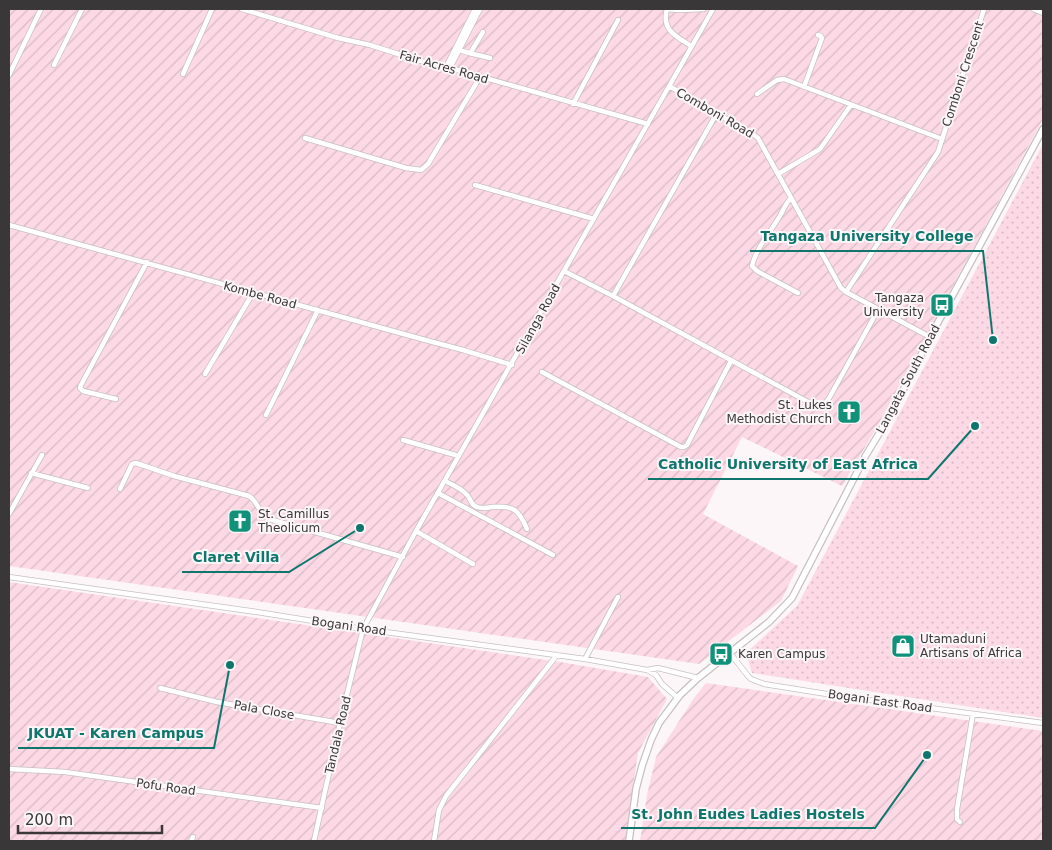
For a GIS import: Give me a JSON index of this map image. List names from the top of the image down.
{
  "streets": {
    "street": [
      "Fair Acres Road",
      "Comboni Crescent",
      "Comboni Road",
      "Kombe Road",
      "Silanga Road",
      "Langata South Road",
      "Bogani Road",
      "Bogani East Road",
      "Pala Close",
      "Tandala Road",
      "Pofu Road"
    ]
  },
  "crossings": [
    ["Fair Acres Road", "Silanga Road"],
    ["Comboni Crescent", "Comboni Road"],
    ["Comboni Road", "Silanga Road"],
    ["Comboni Road", "Langata South Road"],
    ["Kombe Road", "Silanga Road"],
    ["Silanga Road", "Bogani Road"],
    ["Silanga Road", "Tandala Road"],
    ["Langata South Road", "Bogani Road"],
    ["Langata South Road", "Bogani East Road"],
    ["Bogani Road", "Tandala Road"],
    ["Pala Close", "Tandala Road"],
    ["Tandala Road", "Pofu Road"]
  ],
  "places": {
    "bus stop": ["Tangaza University", "Karen Campus"],
    "other": [
      "Tangaza University College",
      "Catholic University of East Africa",
      "Claret Villa",
      "JKUAT - Karen Campus",
      "St. John Eudes Ladies Hostels"
    ],
    "church": ["St. Lukes Methodist Church", "St. Camillus Theolicum"],
    "shop": ["Utamaduni Artisans of Africa"]
  },
  "scale_bar": "200 m"
}
